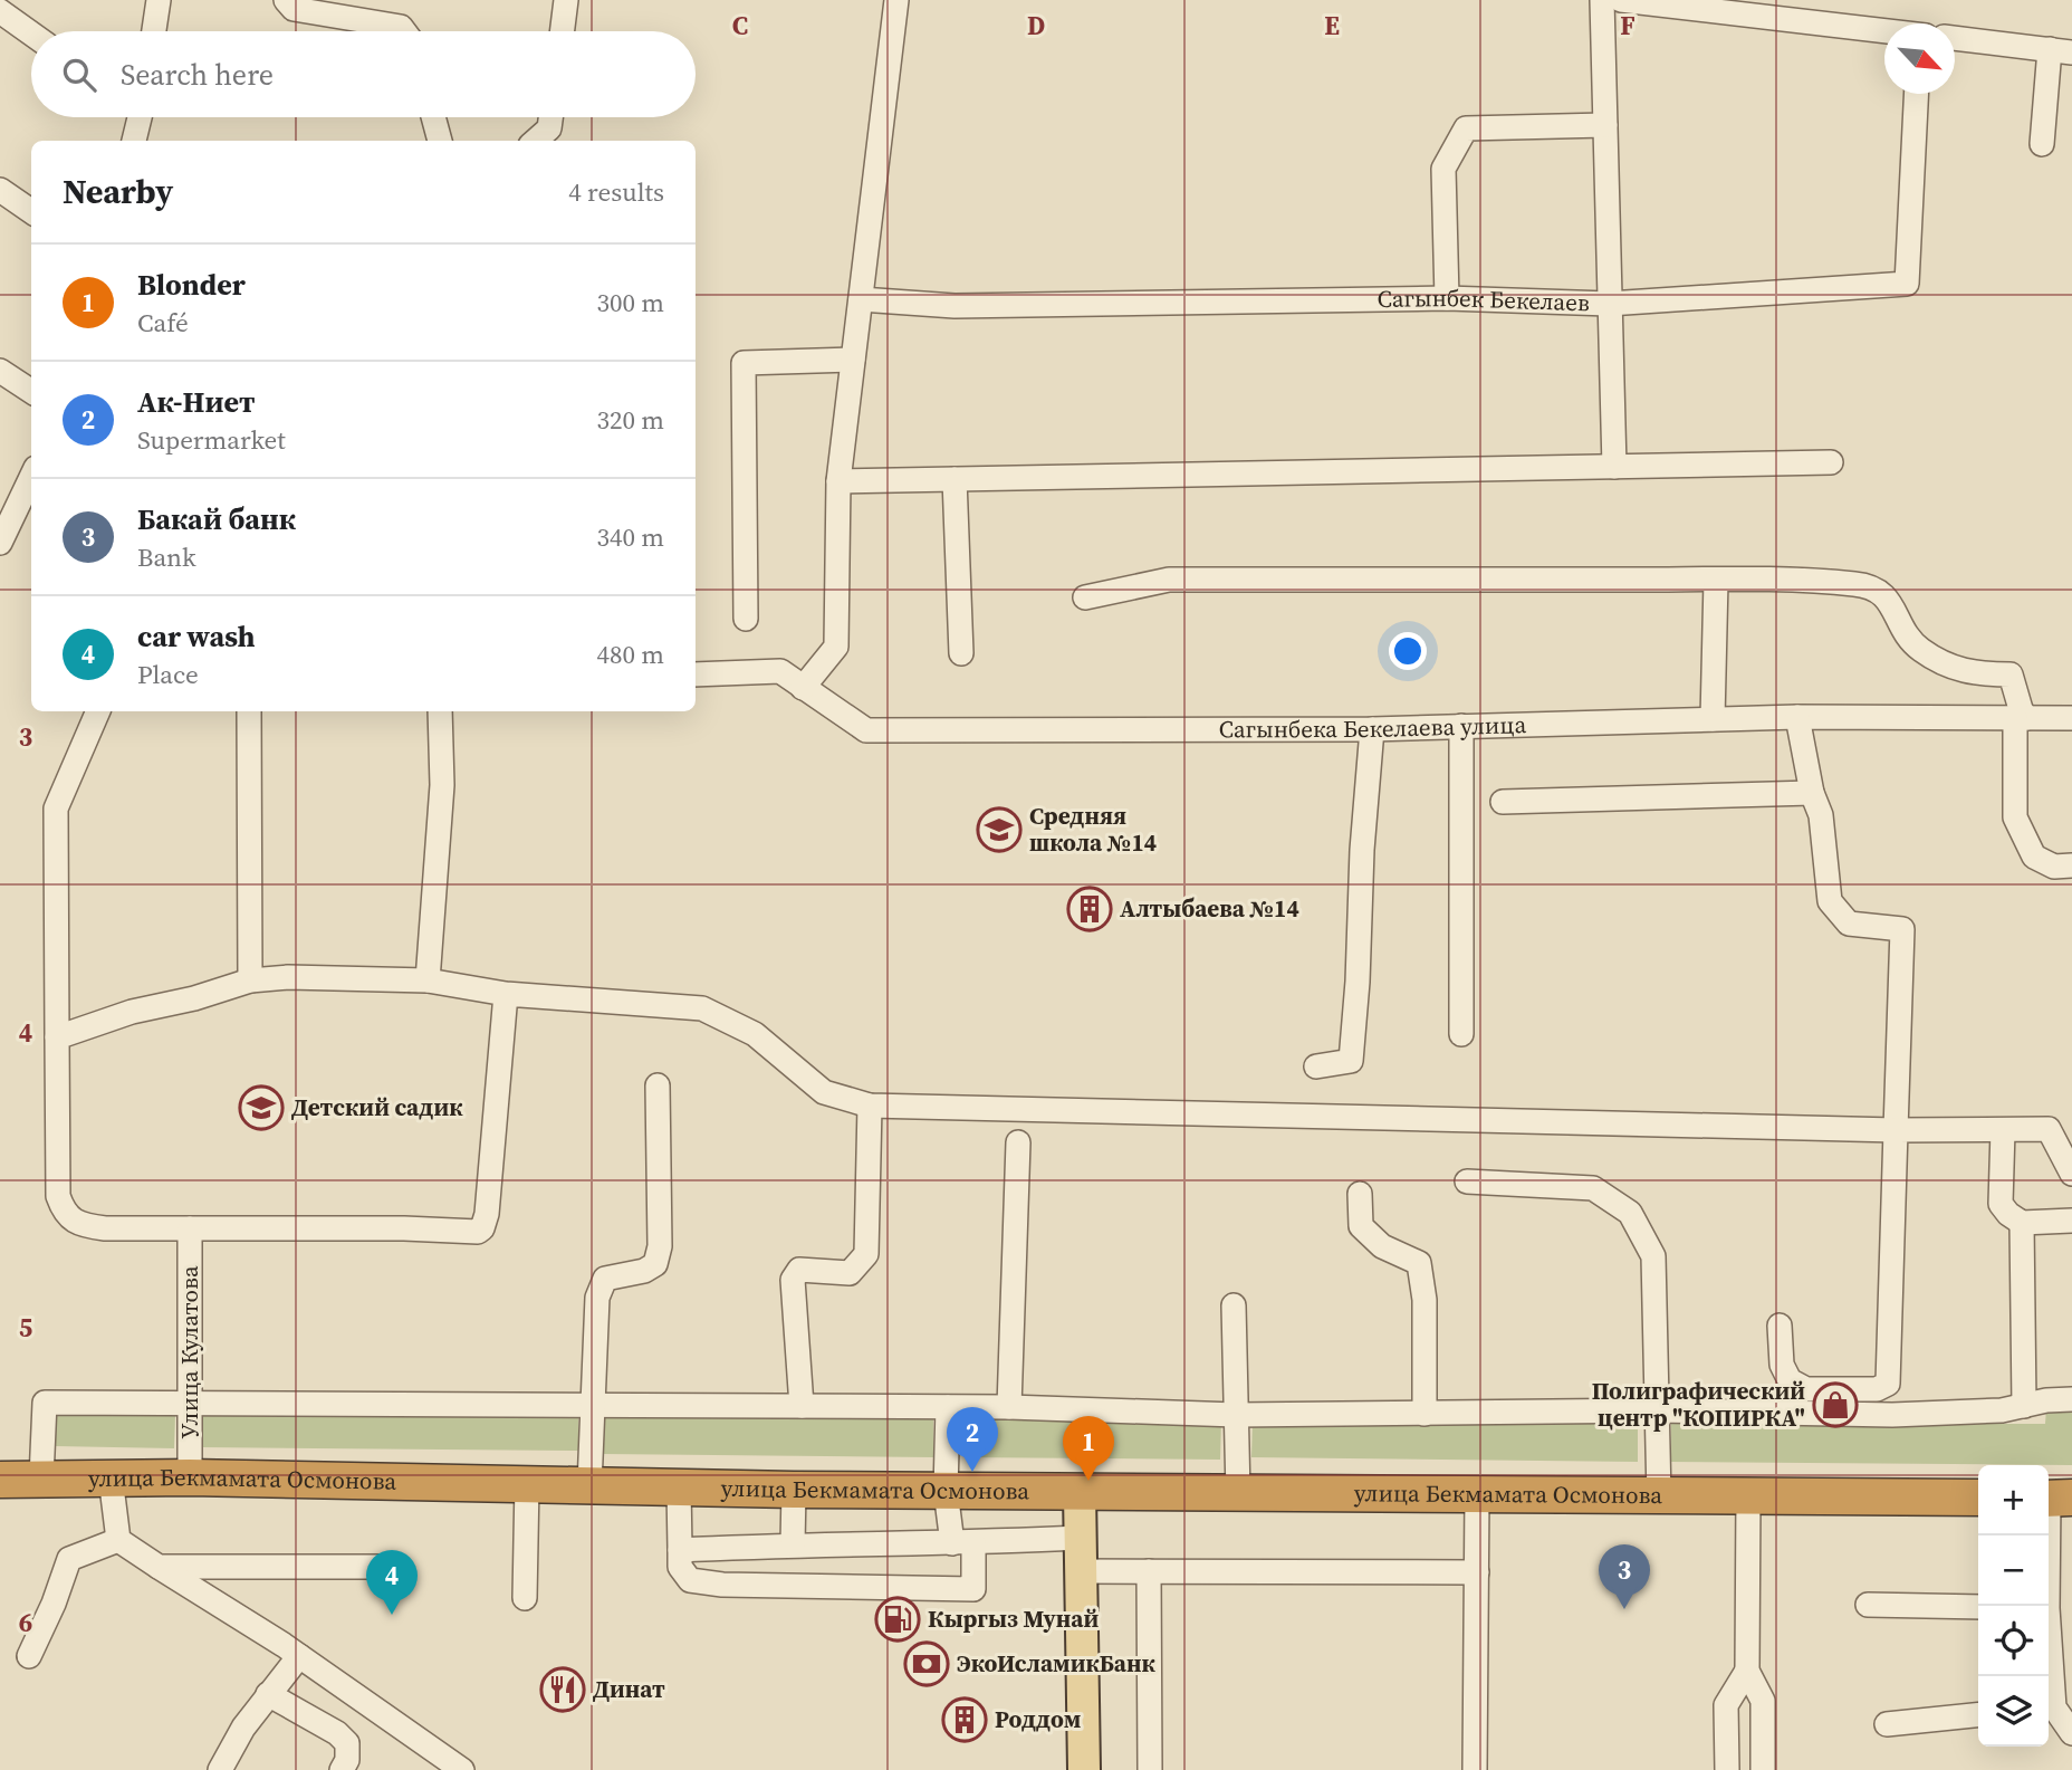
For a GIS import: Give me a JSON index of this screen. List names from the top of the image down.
{
  "streets": {
    "highway": ["улица Бекмамата Осмонова"],
    "street": ["Сагынбек Бекелаев", "Сагынбека Бекелаева улица", "Улица Кулатова"]
  },
  "crossings": [
    ["Улица Кулатова", "улица Бекмамата Осмонова"]
  ],
  "places": {
    "school or university": ["Средняя школа №14", "Детский садик"],
    "building": ["Алтыбаева №14", "Роддом"],
    "shop": ["Полиграфический центр \"КОПИРКА\""],
    "fuel station": ["Кыргыз Мунай"],
    "bank": ["ЭкоИсламикБанк"],
    "restaurant": ["Динат"]
  },
  "north": "bottom right",
  "page": {
    "search": "Search here",
    "heading": ["Nearby", "4 results"],
    "list": [
      {
        "mark": "1",
        "name": "Blonder",
        "note": "Café",
        "value": "300 m"
      },
      {
        "mark": "2",
        "name": "Ак-Ниет",
        "note": "Supermarket",
        "value": "320 m"
      },
      {
        "mark": "3",
        "name": "Бакай банк",
        "note": "Bank",
        "value": "340 m"
      },
      {
        "mark": "4",
        "name": "car wash",
        "note": "Place",
        "value": "480 m"
      }
    ],
    "pins": [
      "2",
      "1",
      "3",
      "4"
    ],
    "map_buttons": ["+", "−"]
  },
  "grid": {
    "columns": [
      "C",
      "D",
      "E",
      "F"
    ],
    "rows": [
      "3",
      "4",
      "5",
      "6"
    ]
  }
}
